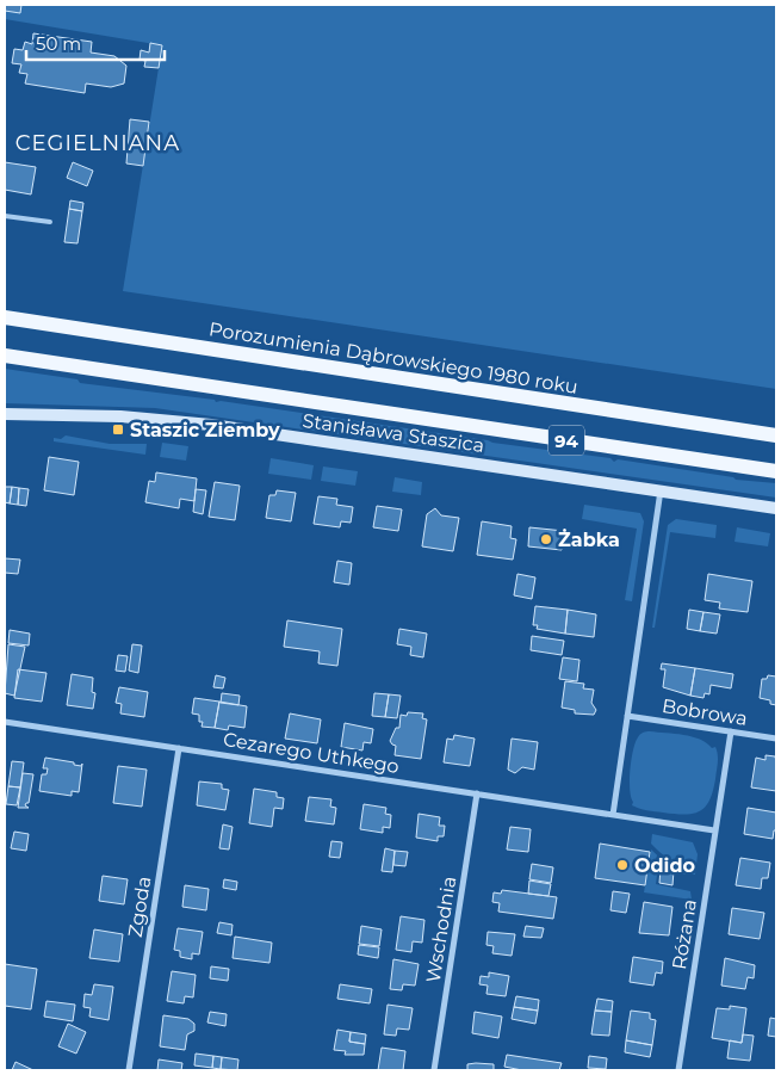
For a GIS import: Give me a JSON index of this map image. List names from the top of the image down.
{
  "streets": {
    "main road": ["Porozumienia Dąbrowskiego 1980 roku", "94"],
    "street": [
      "Stanisława Staszica",
      "Bobrowa",
      "Cezarego Uthkego",
      "Zgoda",
      "Wschodnia",
      "Różana"
    ]
  },
  "crossings": [
    ["Bobrowa", "Różana"],
    ["Cezarego Uthkego", "Zgoda"],
    ["Cezarego Uthkego", "Wschodnia"],
    ["Cezarego Uthkego", "Różana"]
  ],
  "districts": ["CEGIELNIANA"],
  "places": {
    "transit": ["Staszic Ziemby"],
    "other": ["Żabka", "Odido"]
  },
  "scale_bar": "50 m"
}
